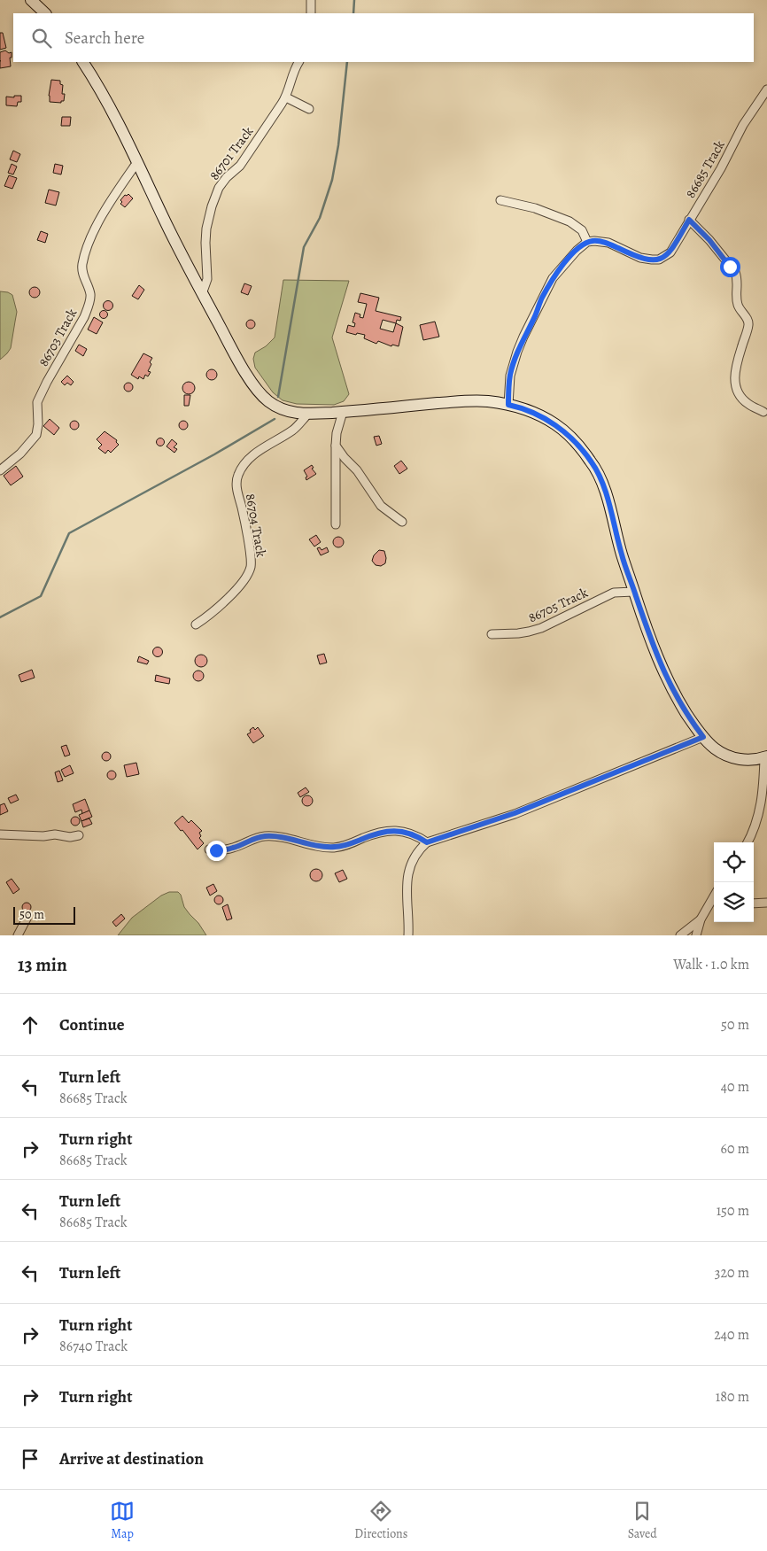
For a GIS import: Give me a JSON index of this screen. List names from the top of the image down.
{
  "streets": {
    "street": [
      "86701 Track",
      "86685 Track",
      "86703 Track",
      "86704 Track",
      "86705 Track"
    ]
  },
  "scale_bar": "50 m",
  "page": {
    "search": "Search here",
    "scale": "50 m",
    "heading": ["13 min", "Walk · 1.0 km"],
    "list": [
      ["Continue", "50 m"],
      ["Turn left", "86685 Track", "40 m"],
      ["Turn right", "86685 Track", "60 m"],
      ["Turn left", "86685 Track", "150 m"],
      ["Turn left", "320 m"],
      ["Turn right", "86740 Track", "240 m"],
      ["Turn right", "180 m"],
      "Arrive at destination"
    ],
    "nav": ["Map", "Directions", "Saved"]
  }
}
